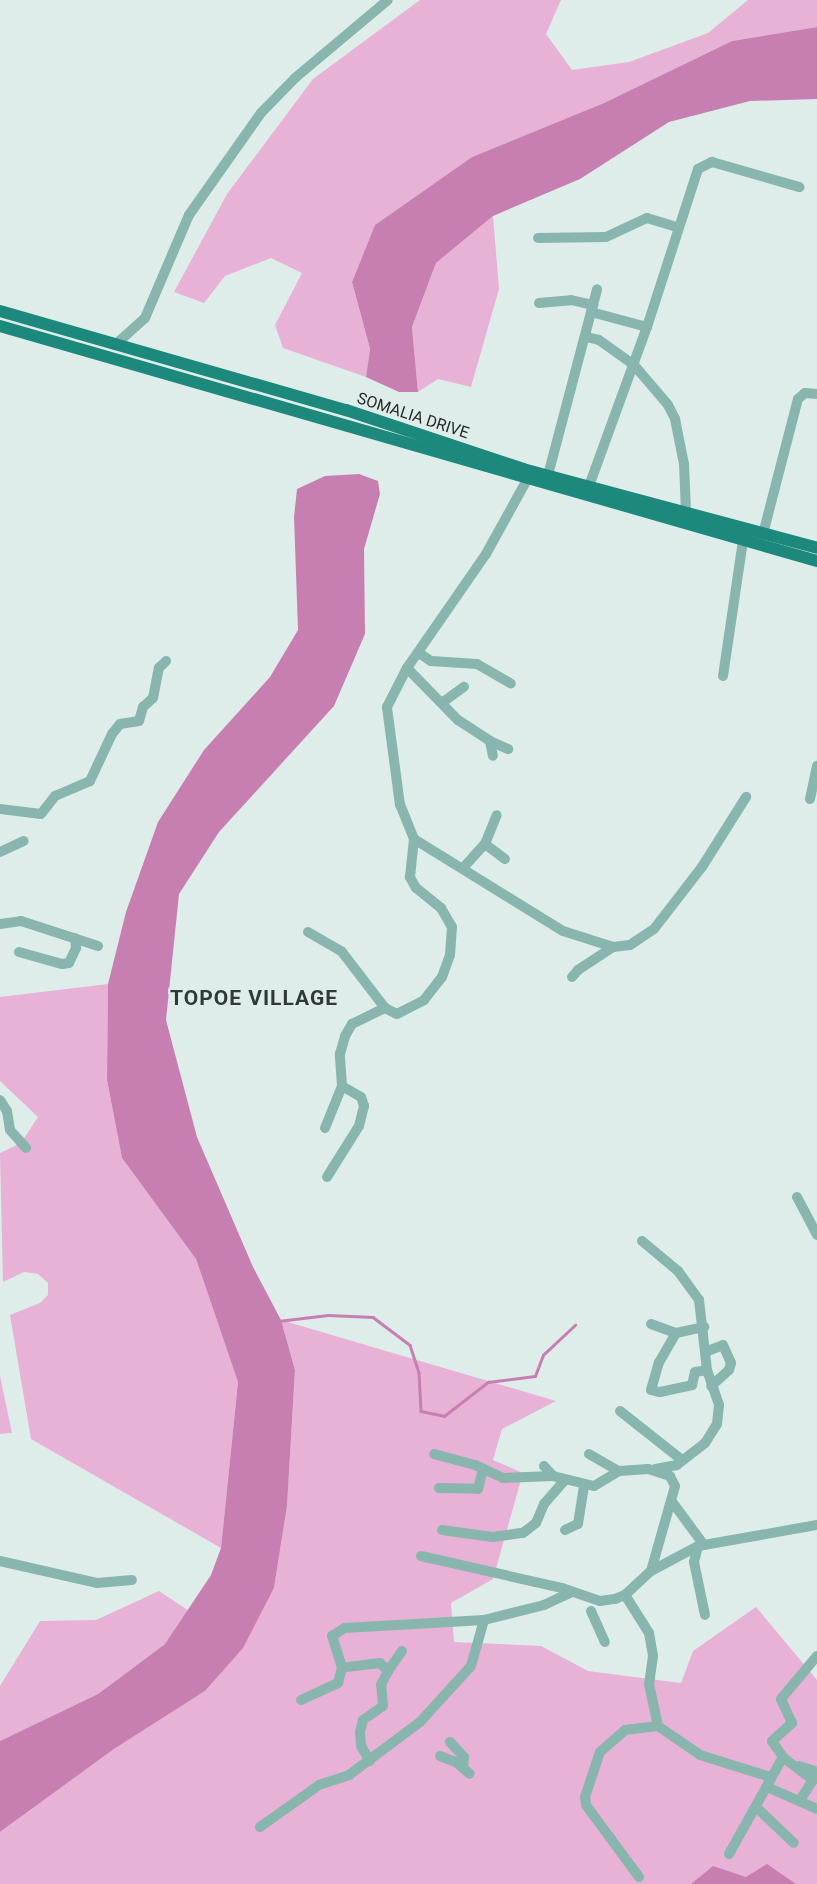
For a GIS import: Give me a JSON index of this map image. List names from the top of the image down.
{
  "streets": {
    "main road": ["SOMALIA DRIVE"]
  },
  "districts": ["TOPOE VILLAGE"]
}
